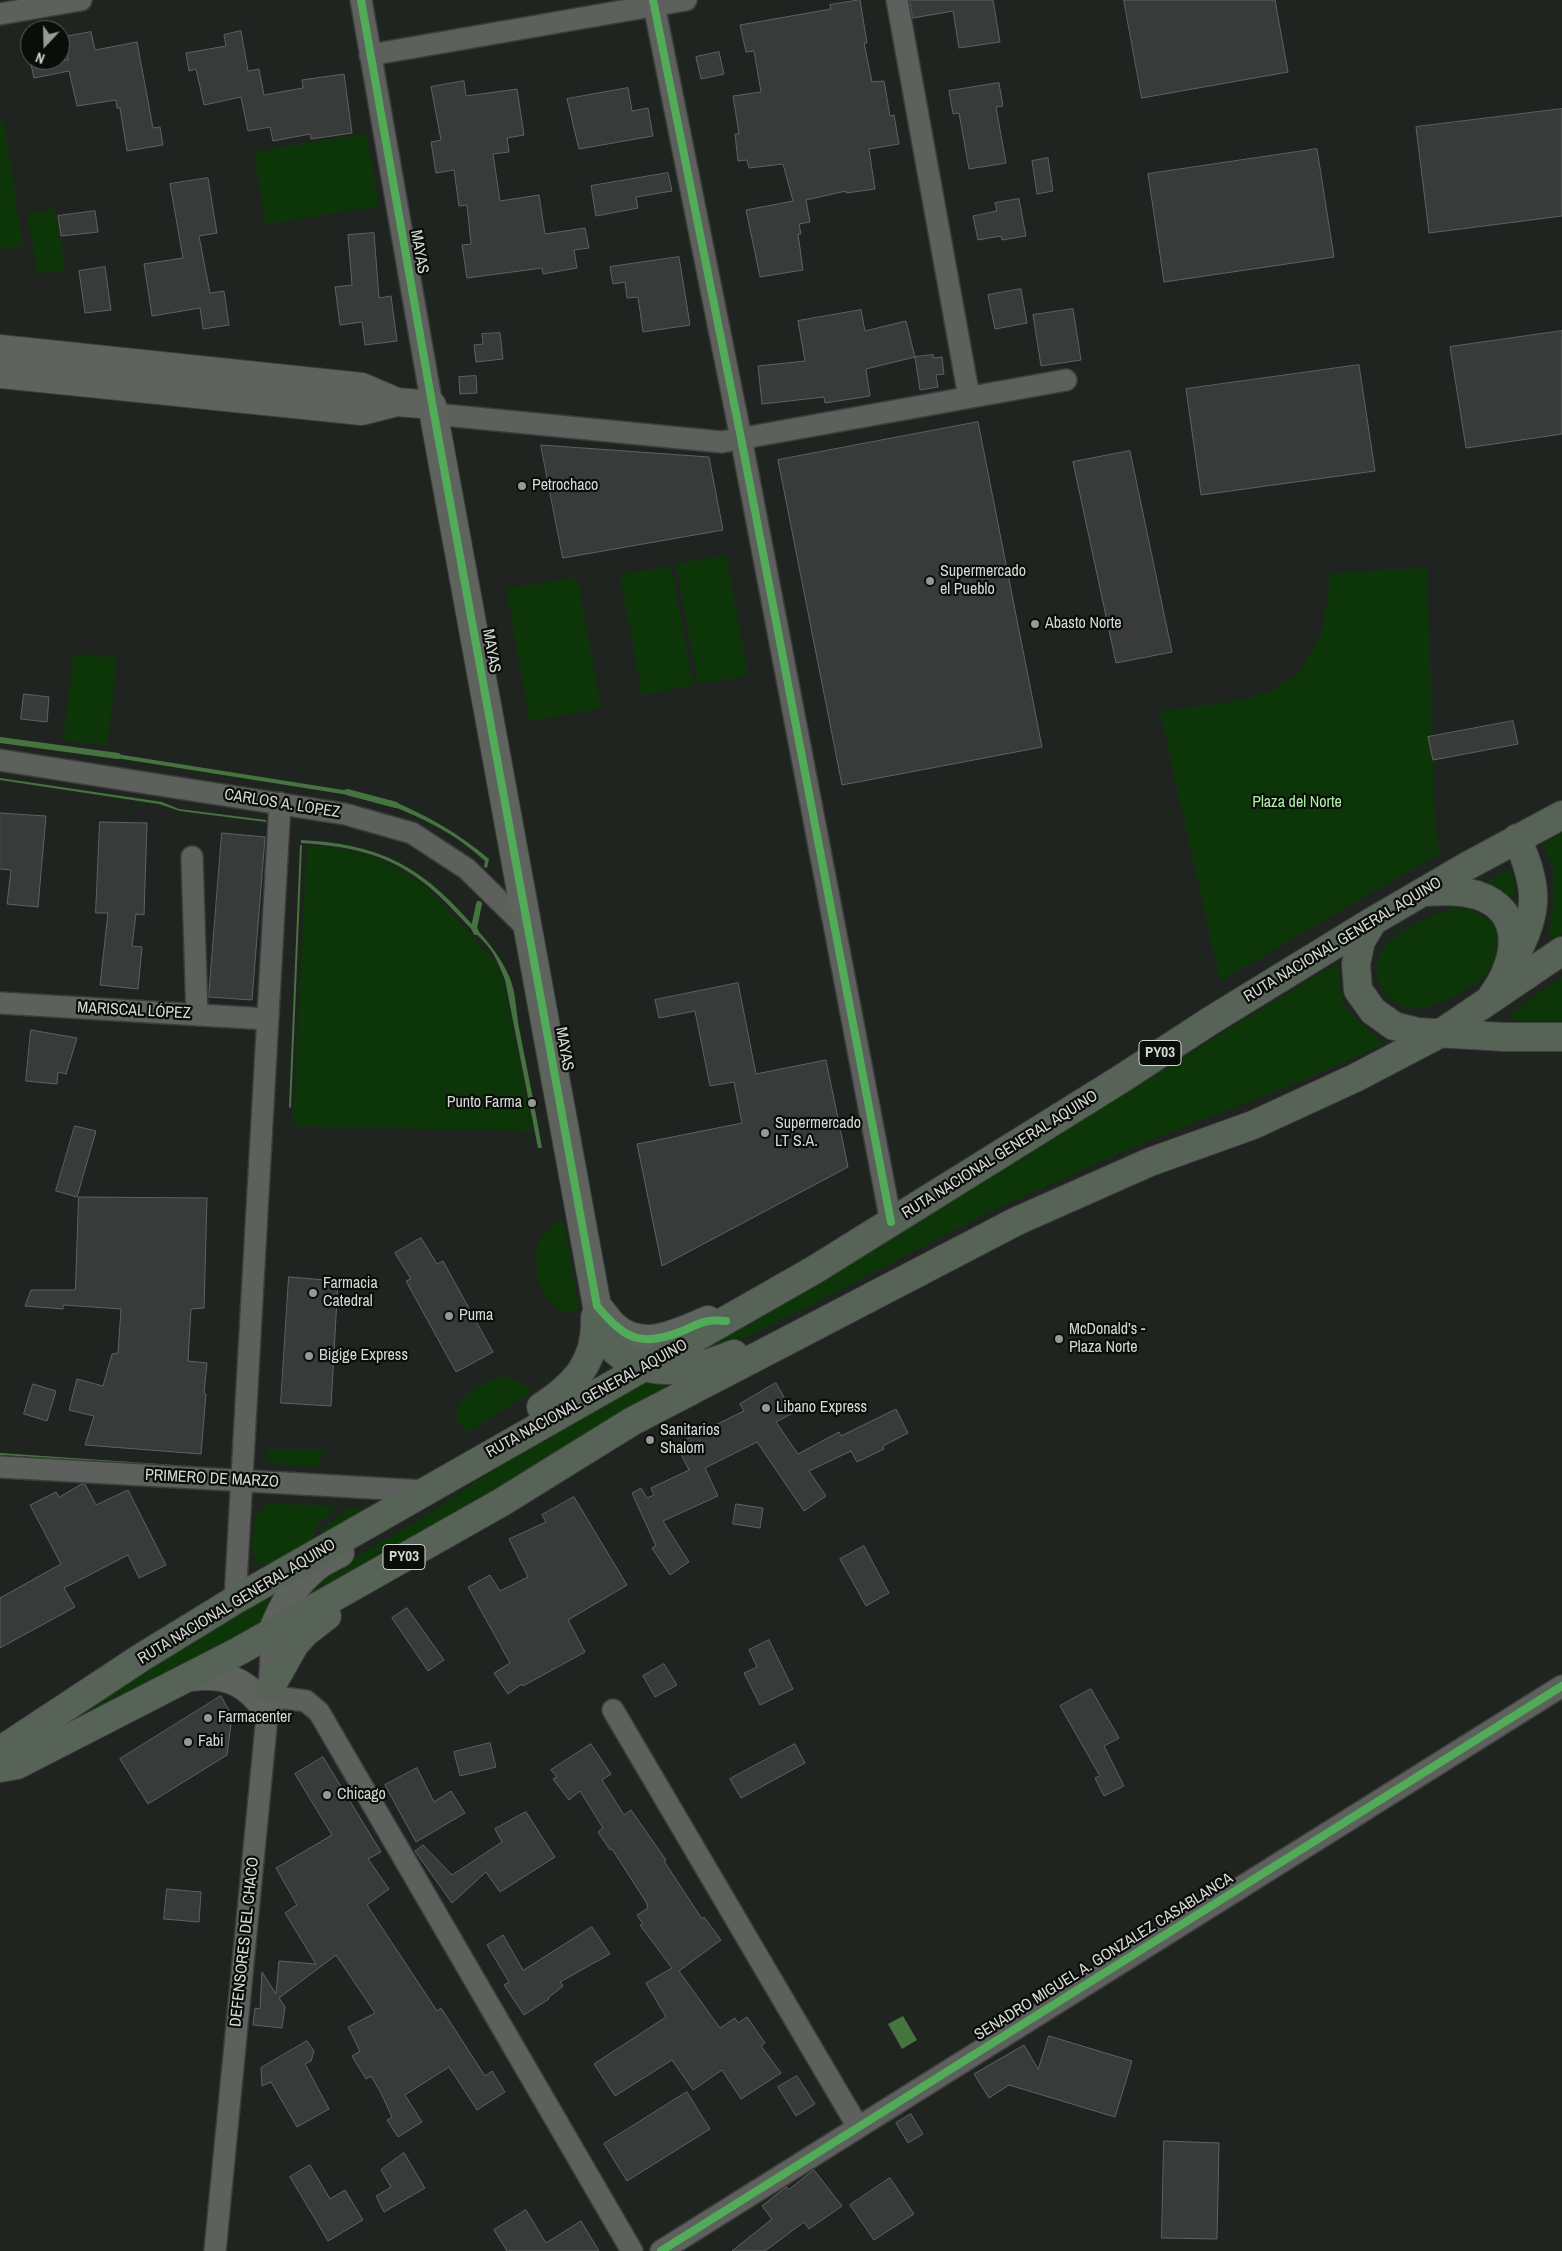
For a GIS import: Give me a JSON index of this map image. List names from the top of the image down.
{
  "streets": {
    "highway": ["RUTA NACIONAL GENERAL AQUINO", "PY03"],
    "street": [
      "MAYAS",
      "CARLOS A. LOPEZ",
      "MARISCAL LÓPEZ",
      "PRIMERO DE MARZO",
      "DEFENSORES DEL CHACO",
      "SENADRO MIGUEL A. GONZALEZ CASABLANCA"
    ]
  },
  "crossings": [
    ["MAYAS", "CARLOS A. LOPEZ"],
    ["RUTA NACIONAL GENERAL AQUINO", "PY03"],
    ["RUTA NACIONAL GENERAL AQUINO", "PRIMERO DE MARZO"],
    ["PY03", "DEFENSORES DEL CHACO"]
  ],
  "parks": ["Plaza del Norte"],
  "places": [
    "Petrochaco",
    "Supermercado el Pueblo",
    "Abasto Norte",
    "Punto Farma",
    "Supermercado LT S.A.",
    "Farmacia Catedral",
    "Puma",
    "McDonald’s - Plaza Norte",
    "Bigige Express",
    "Libano Express",
    "Sanitarios Shalom",
    "Farmacenter",
    "Fabi",
    "Chicago"
  ],
  "north": "bottom"
}
